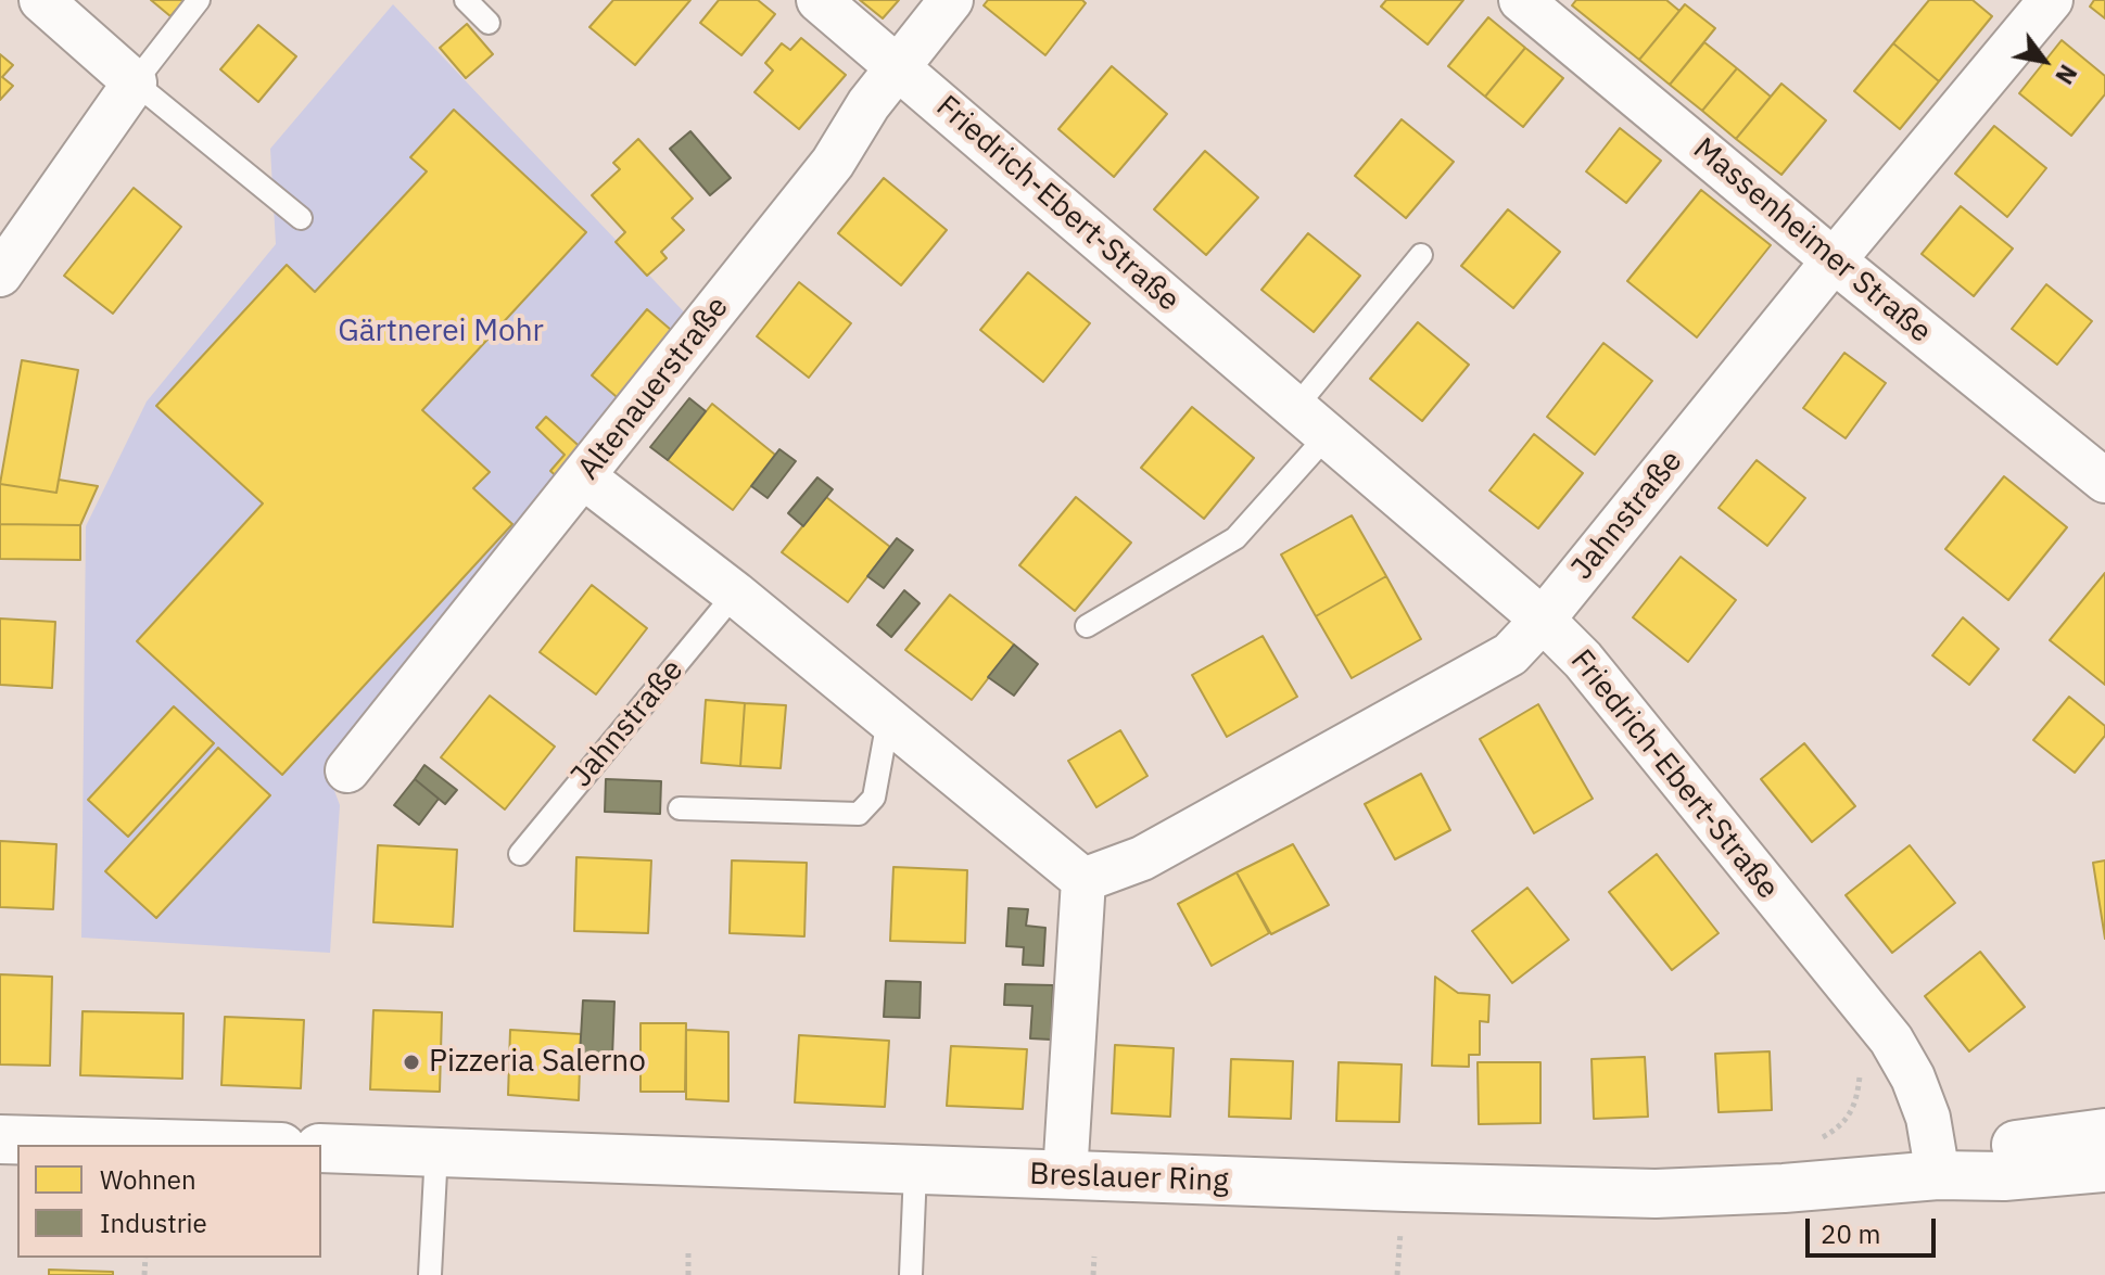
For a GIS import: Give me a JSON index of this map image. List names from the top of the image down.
{
  "streets": {
    "main road": ["Breslauer Ring"],
    "street": [
      "Friedrich-Ebert-Straße",
      "Massenheimer Straße",
      "Altenauerstraße",
      "Jahnstraße"
    ]
  },
  "crossings": [
    ["Friedrich-Ebert-Straße", "Altenauerstraße"],
    ["Friedrich-Ebert-Straße", "Jahnstraße"],
    ["Friedrich-Ebert-Straße", "Breslauer Ring"],
    ["Massenheimer Straße", "Jahnstraße"]
  ],
  "parks": ["Gärtnerei Mohr"],
  "places": ["Pizzeria Salerno"],
  "legend": ["Wohnen", "Industrie"],
  "scale_bar": "20 m",
  "north": "bottom right"
}
